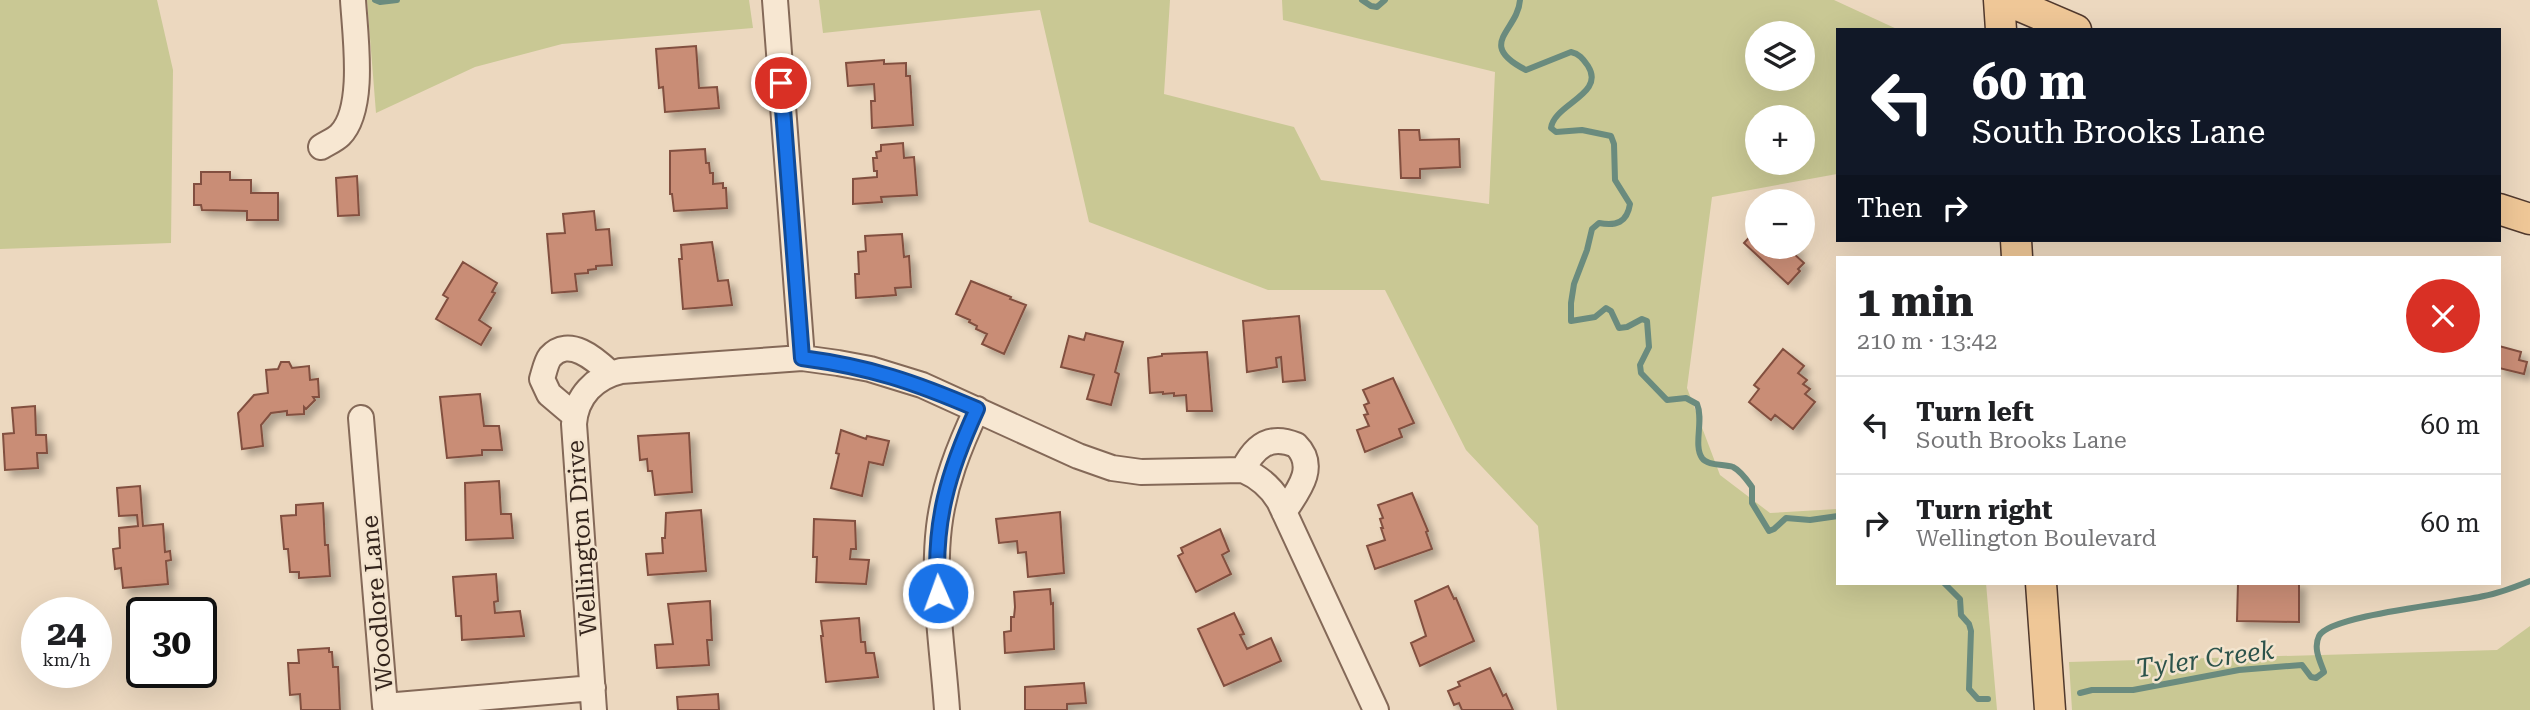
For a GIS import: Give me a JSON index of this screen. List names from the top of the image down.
{
  "streets": {
    "street": ["Wellington Drive", "Woodlore Lane"]
  },
  "crossings": [
    ["Wellington Drive", "Woodlore Lane"]
  ],
  "water": ["Tyler Creek"],
  "page": {
    "map_buttons": ["+", "−"],
    "turn": ["60 m", "South Brooks Lane"],
    "then": "Then",
    "heading": ["1 min", "210 m · 13:42"],
    "list": [
      {
        "name": "Turn left",
        "note": "South Brooks Lane",
        "value": "60 m"
      },
      {
        "name": "Turn right",
        "note": "Wellington Boulevard",
        "value": "60 m"
      }
    ],
    "speed": "24 km/h",
    "limit": "30"
  }
}
